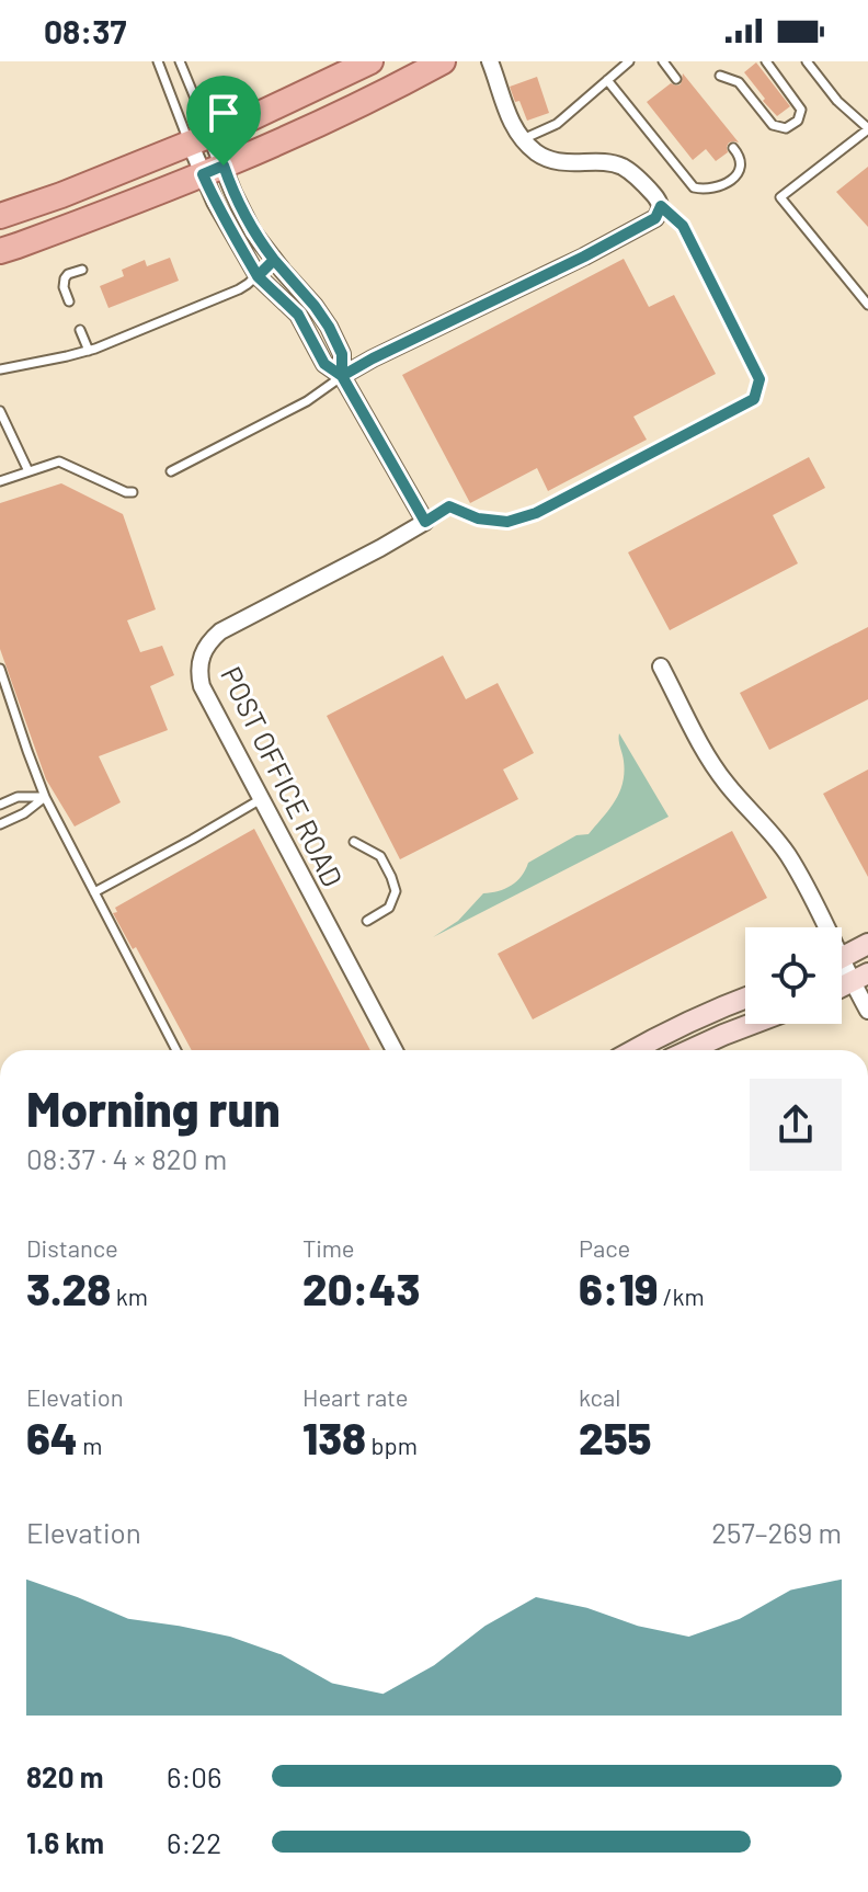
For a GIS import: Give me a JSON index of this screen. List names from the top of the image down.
{
  "streets": {
    "street": ["POST OFFICE ROAD"]
  },
  "page": {
    "status": "08:37",
    "heading": ["Morning run", "08:37 · 4 × 820 m"],
    "stats": [
      ["Distance", "3.28 km"],
      ["Time", "20:43"],
      ["Pace", "6:19 /km"],
      ["Elevation", "64 m"],
      ["Heart rate", "138 bpm"],
      ["kcal", "255"]
    ],
    "chart": ["Elevation", "257–269 m"],
    "list": [
      {
        "name": "820 m",
        "note": "6:06"
      },
      {
        "name": "1.6 km",
        "note": "6:22"
      }
    ]
  }
}
